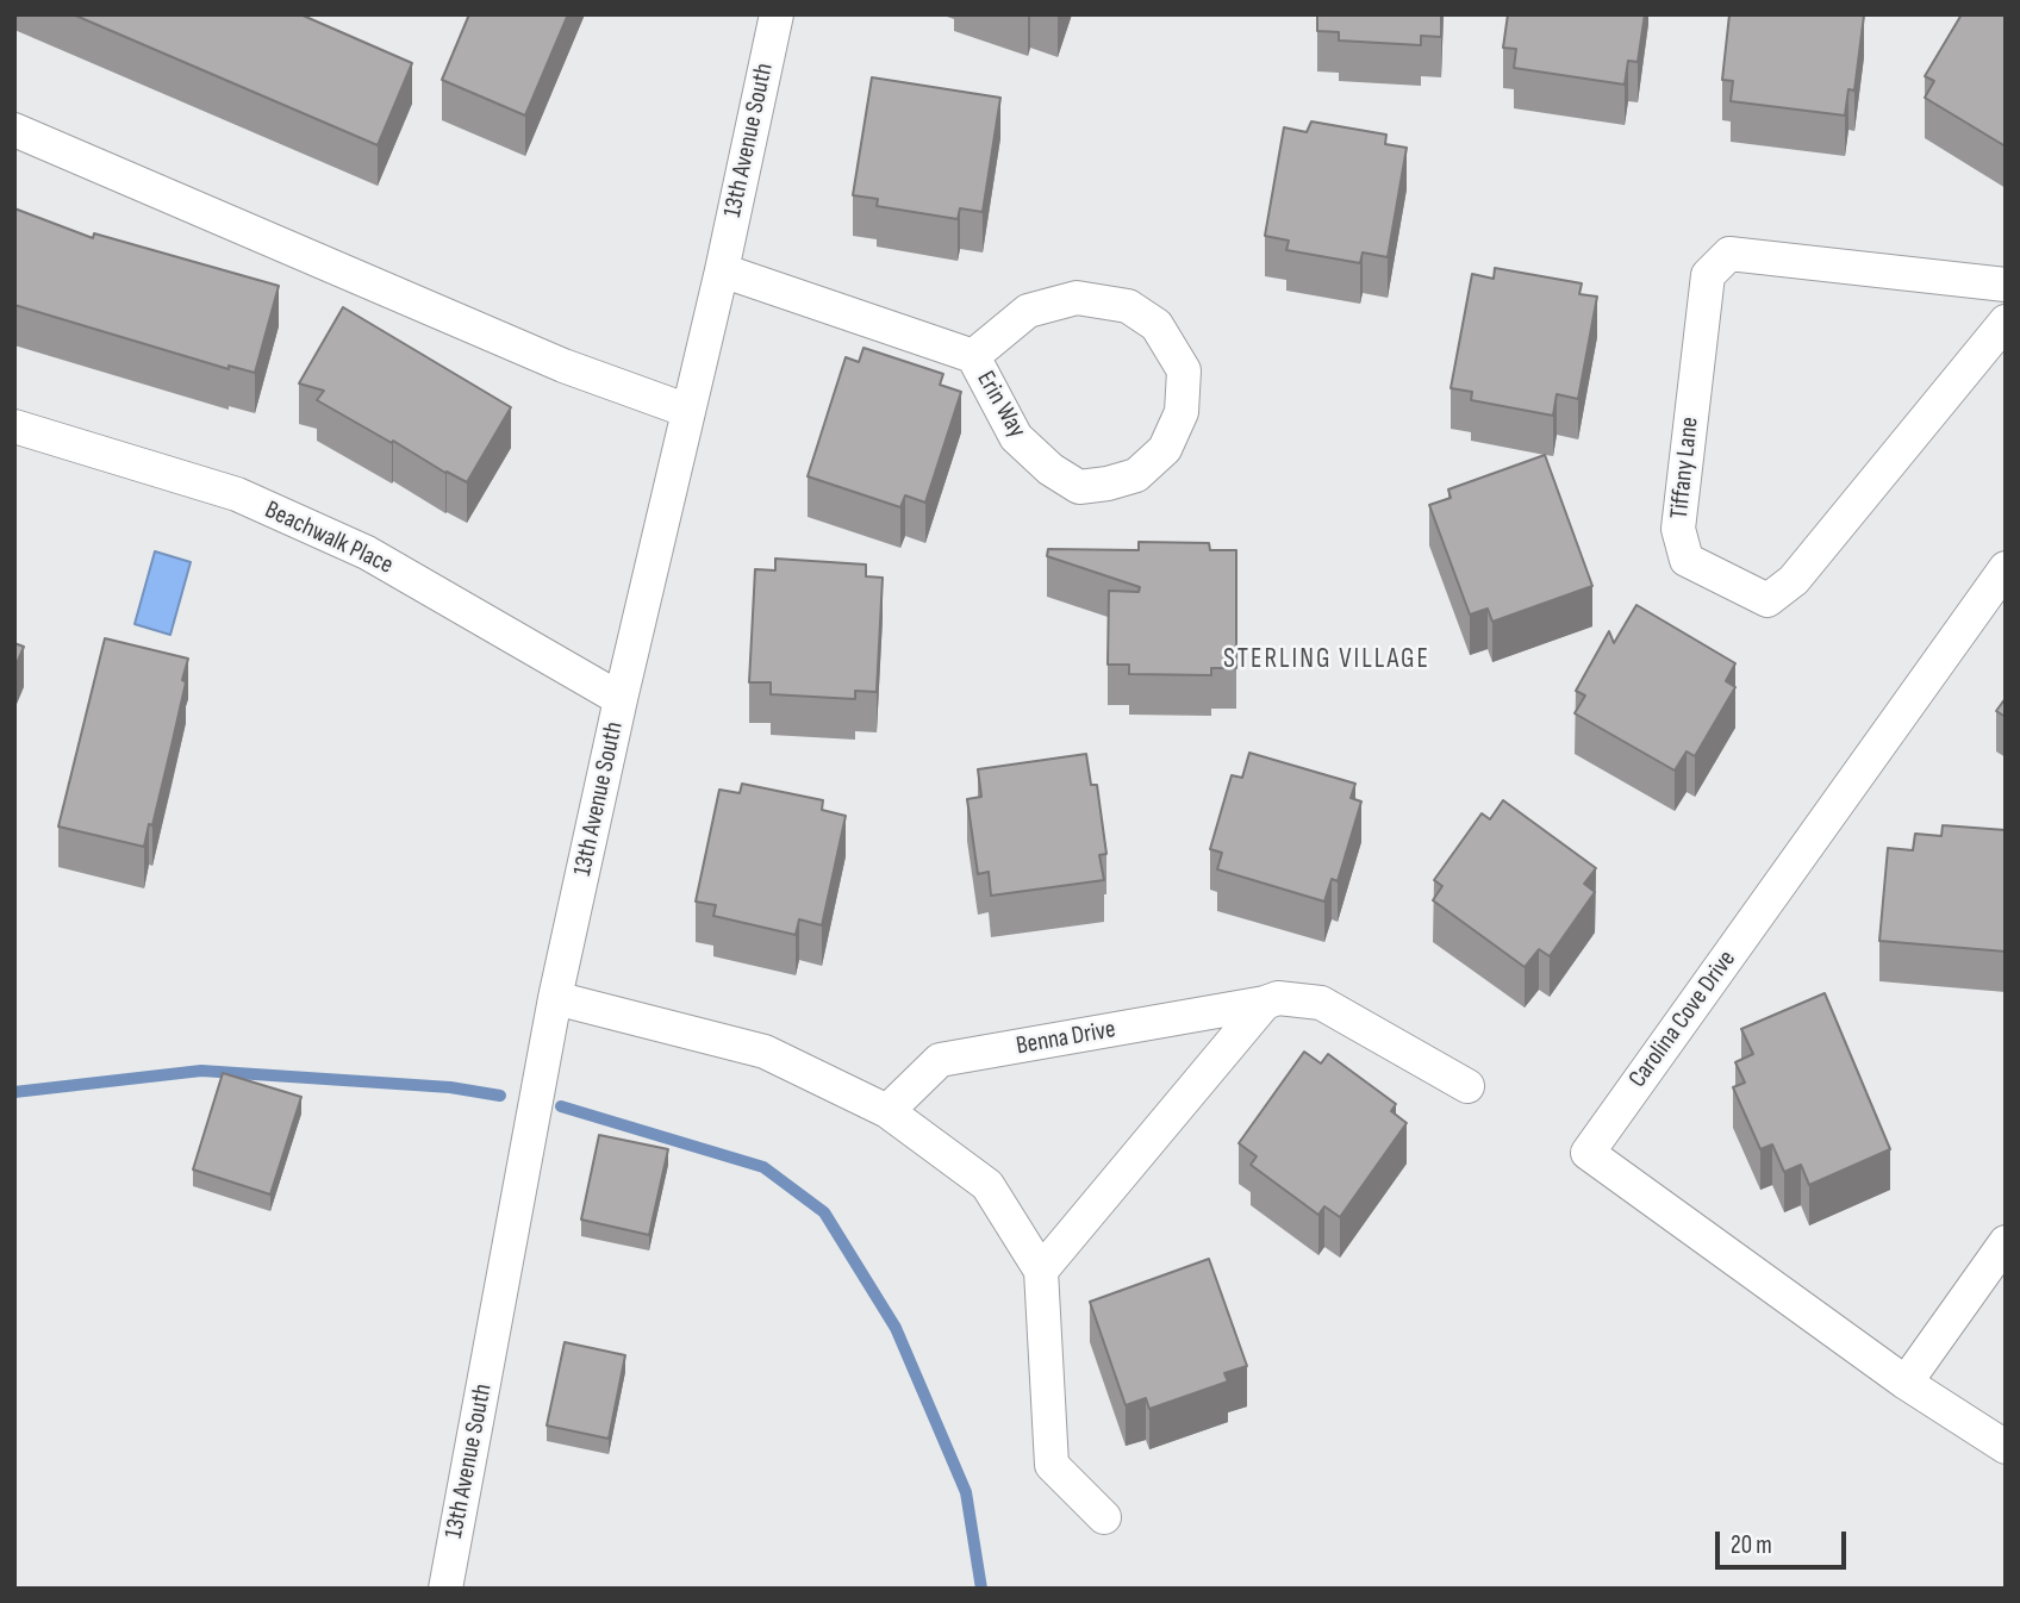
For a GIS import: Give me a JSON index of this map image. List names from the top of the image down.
{
  "streets": {
    "street": [
      "13th Avenue South",
      "Erin Way",
      "Tiffany Lane",
      "Beachwalk Place",
      "Carolina Cove Drive",
      "Benna Drive"
    ]
  },
  "crossings": [
    ["13th Avenue South", "Erin Way"],
    ["13th Avenue South", "Beachwalk Place"]
  ],
  "districts": ["STERLING VILLAGE"],
  "scale_bar": "20 m"
}
